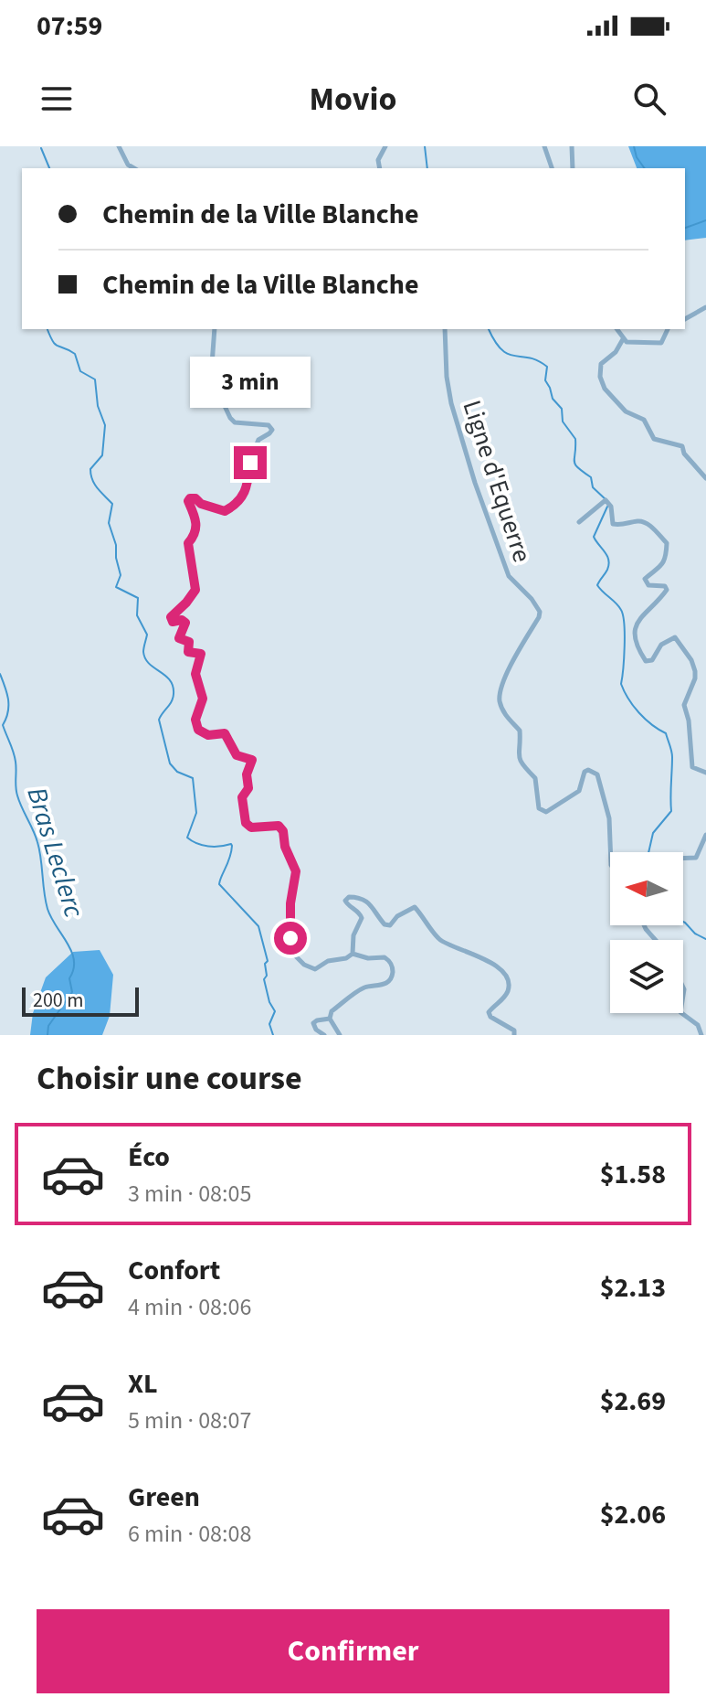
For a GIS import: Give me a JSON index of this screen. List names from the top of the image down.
{
  "streets": {
    "street": ["Ligne d'Equerre"]
  },
  "water": ["Bras Leclerc"],
  "scale_bar": "200 m",
  "north": "left",
  "page": {
    "status": "07:59",
    "header": "Movio",
    "banner": ["Chemin de la Ville Blanche", "Chemin de la Ville Blanche"],
    "bubble": "3 min",
    "scale": "200 m",
    "heading": "Choisir une course",
    "list": [
      {
        "name": "Éco",
        "note": "3 min · 08:05",
        "value": "$1.58"
      },
      {
        "name": "Confort",
        "note": "4 min · 08:06",
        "value": "$2.13"
      },
      {
        "name": "XL",
        "note": "5 min · 08:07",
        "value": "$2.69"
      },
      {
        "name": "Green",
        "note": "6 min · 08:08",
        "value": "$2.06"
      }
    ],
    "buttons": "Confirmer"
  }
}
